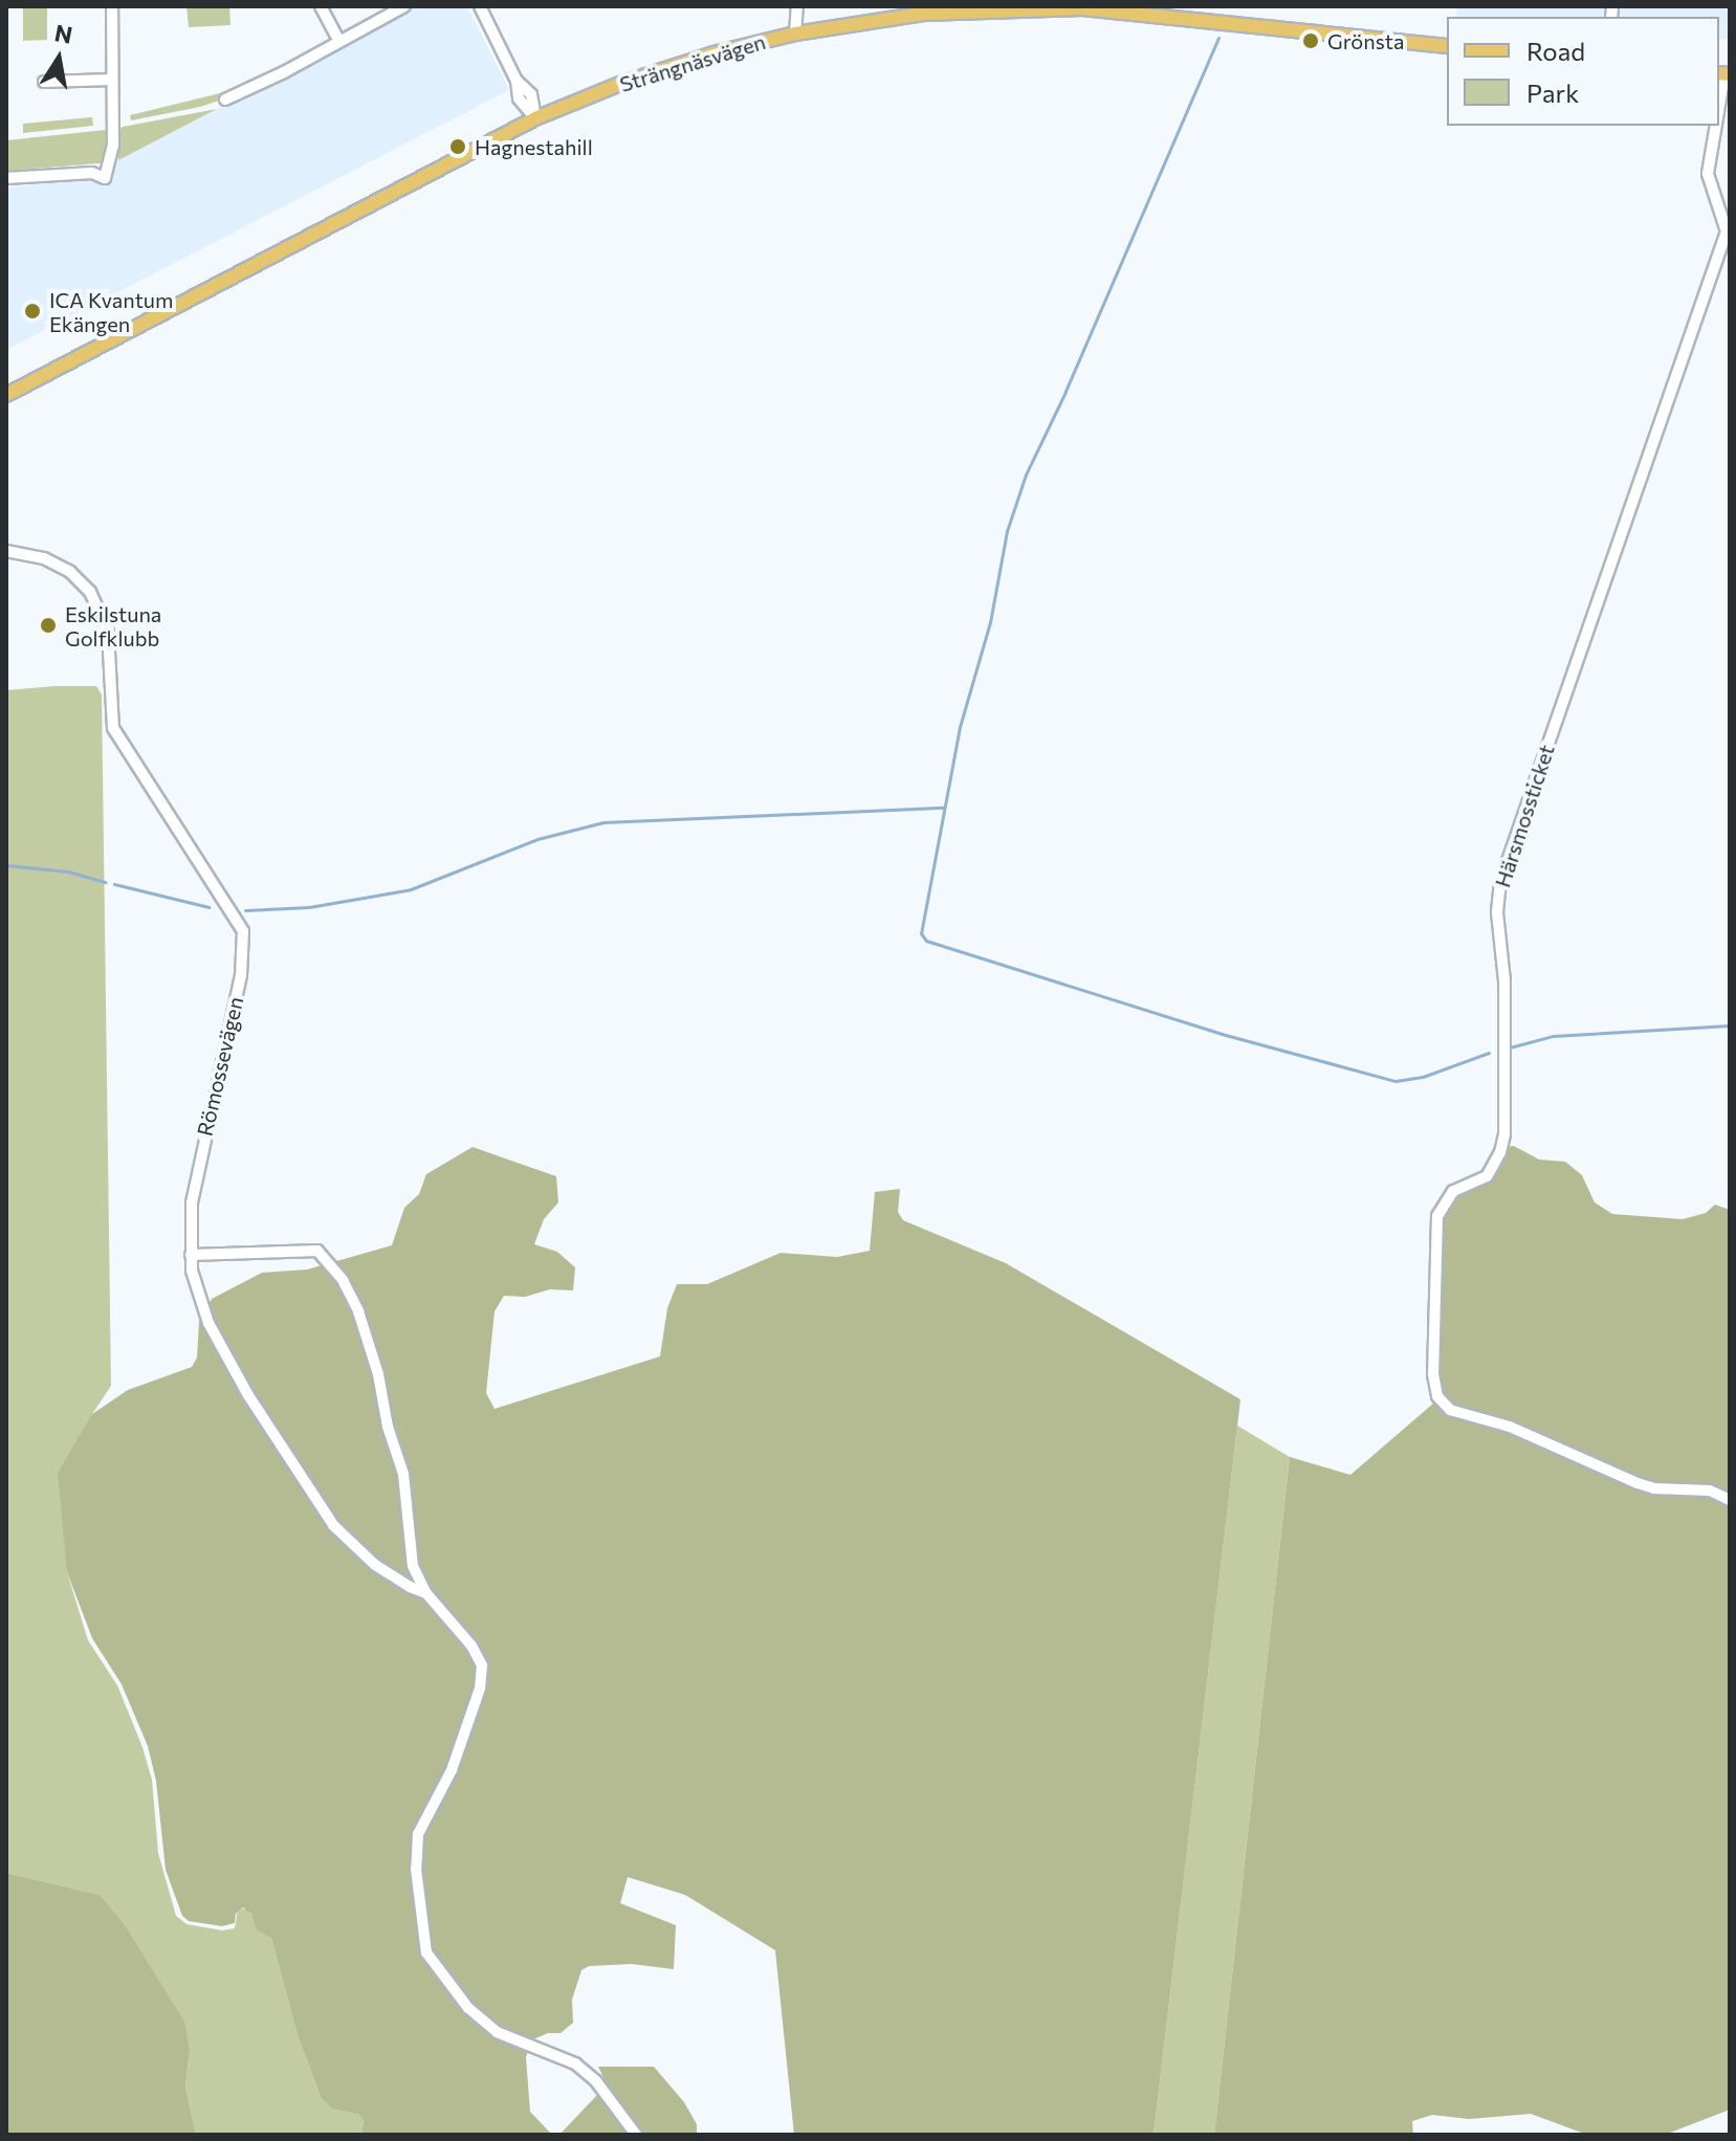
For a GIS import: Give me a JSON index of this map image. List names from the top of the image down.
{
  "streets": {
    "main road": ["Strängnäsvägen"],
    "street": ["Härsmossticket", "Römossevägen"]
  },
  "places": [
    "Grönsta",
    "Hagnestahill",
    "ICA Kvantum Ekängen",
    "Eskilstuna Golfklubb"
  ],
  "legend": ["Road", "Park"],
  "north": "top"
}
